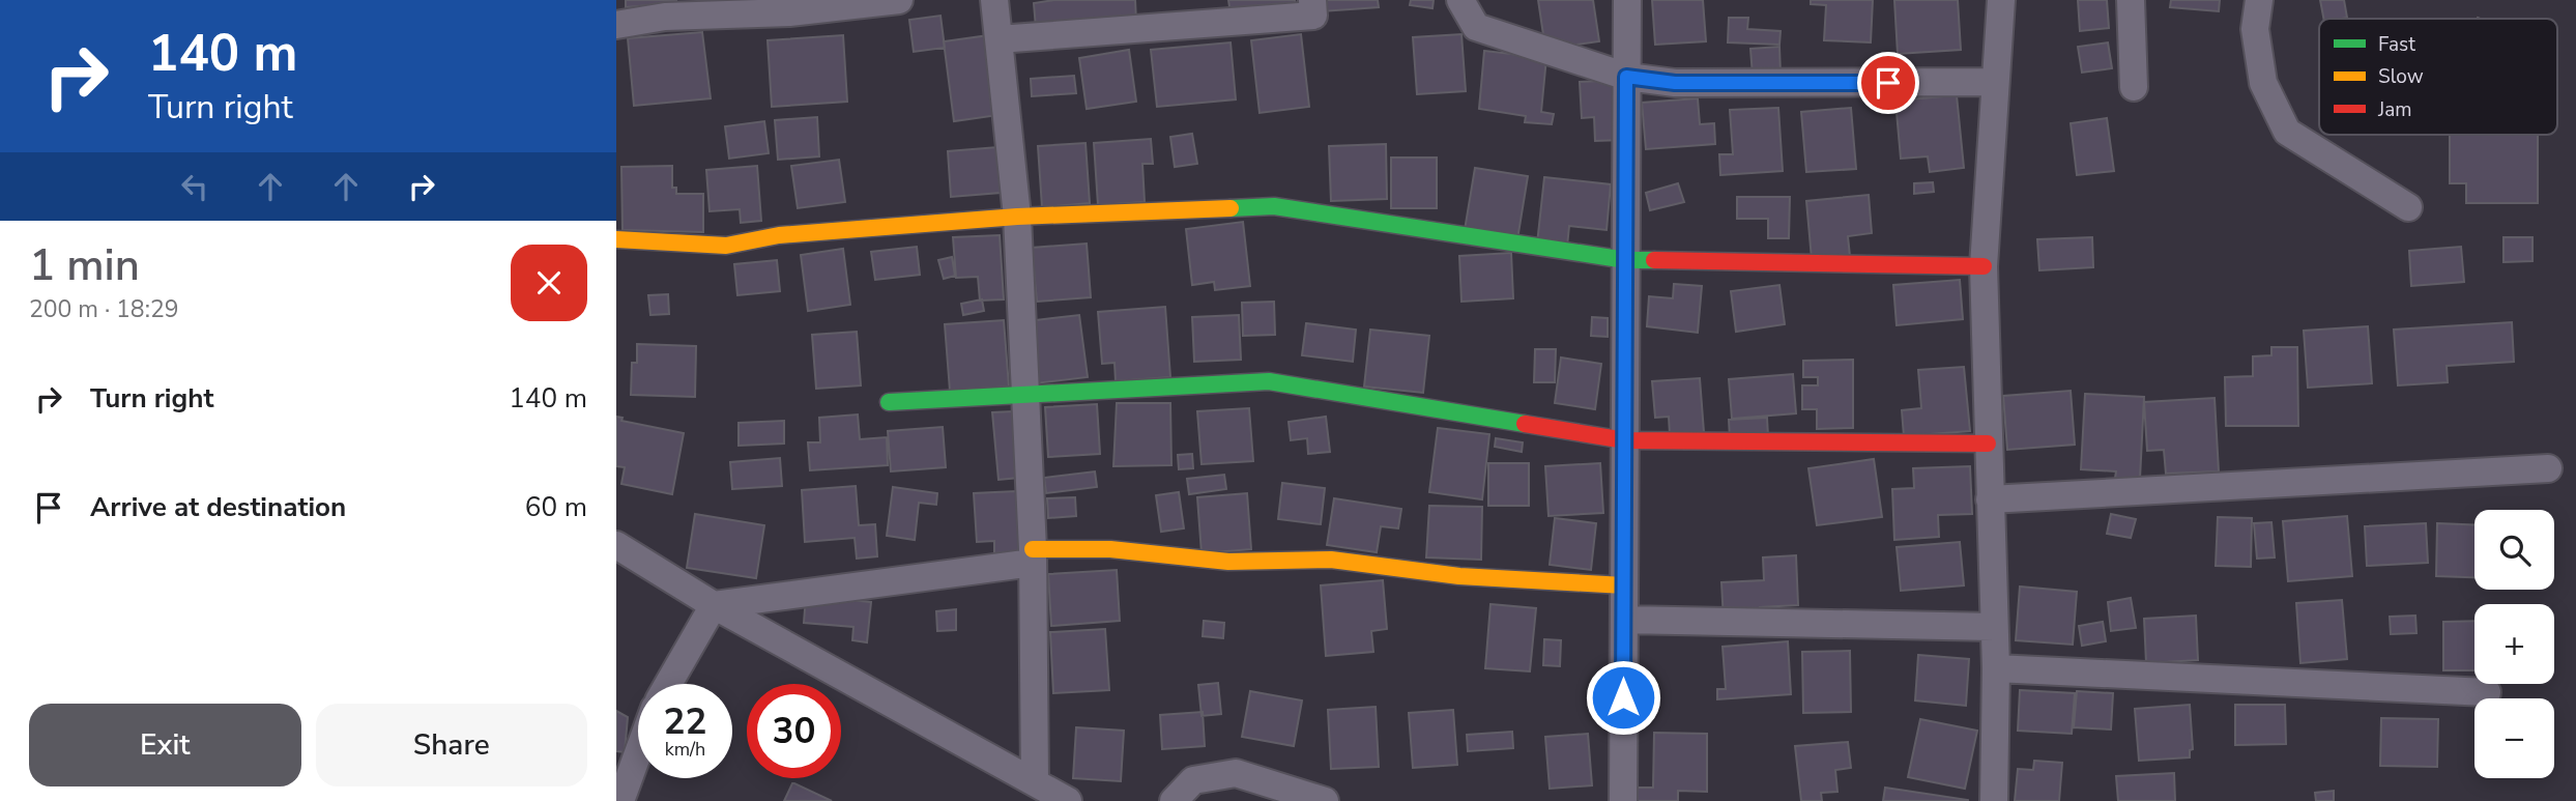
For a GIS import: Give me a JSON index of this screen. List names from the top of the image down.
{
  "legend": ["Fast", "Slow", "Jam"],
  "page": {
    "turn": ["140 m", "Turn right"],
    "heading": ["1 min", "200 m · 18:29"],
    "list": [
      {
        "name": "Turn right",
        "value": "140 m"
      },
      {
        "name": "Arrive at destination",
        "value": "60 m"
      }
    ],
    "map_buttons": ["+", "−"],
    "speed": "22 km/h",
    "limit": "30",
    "buttons": ["Exit", "Share"]
  }
}
